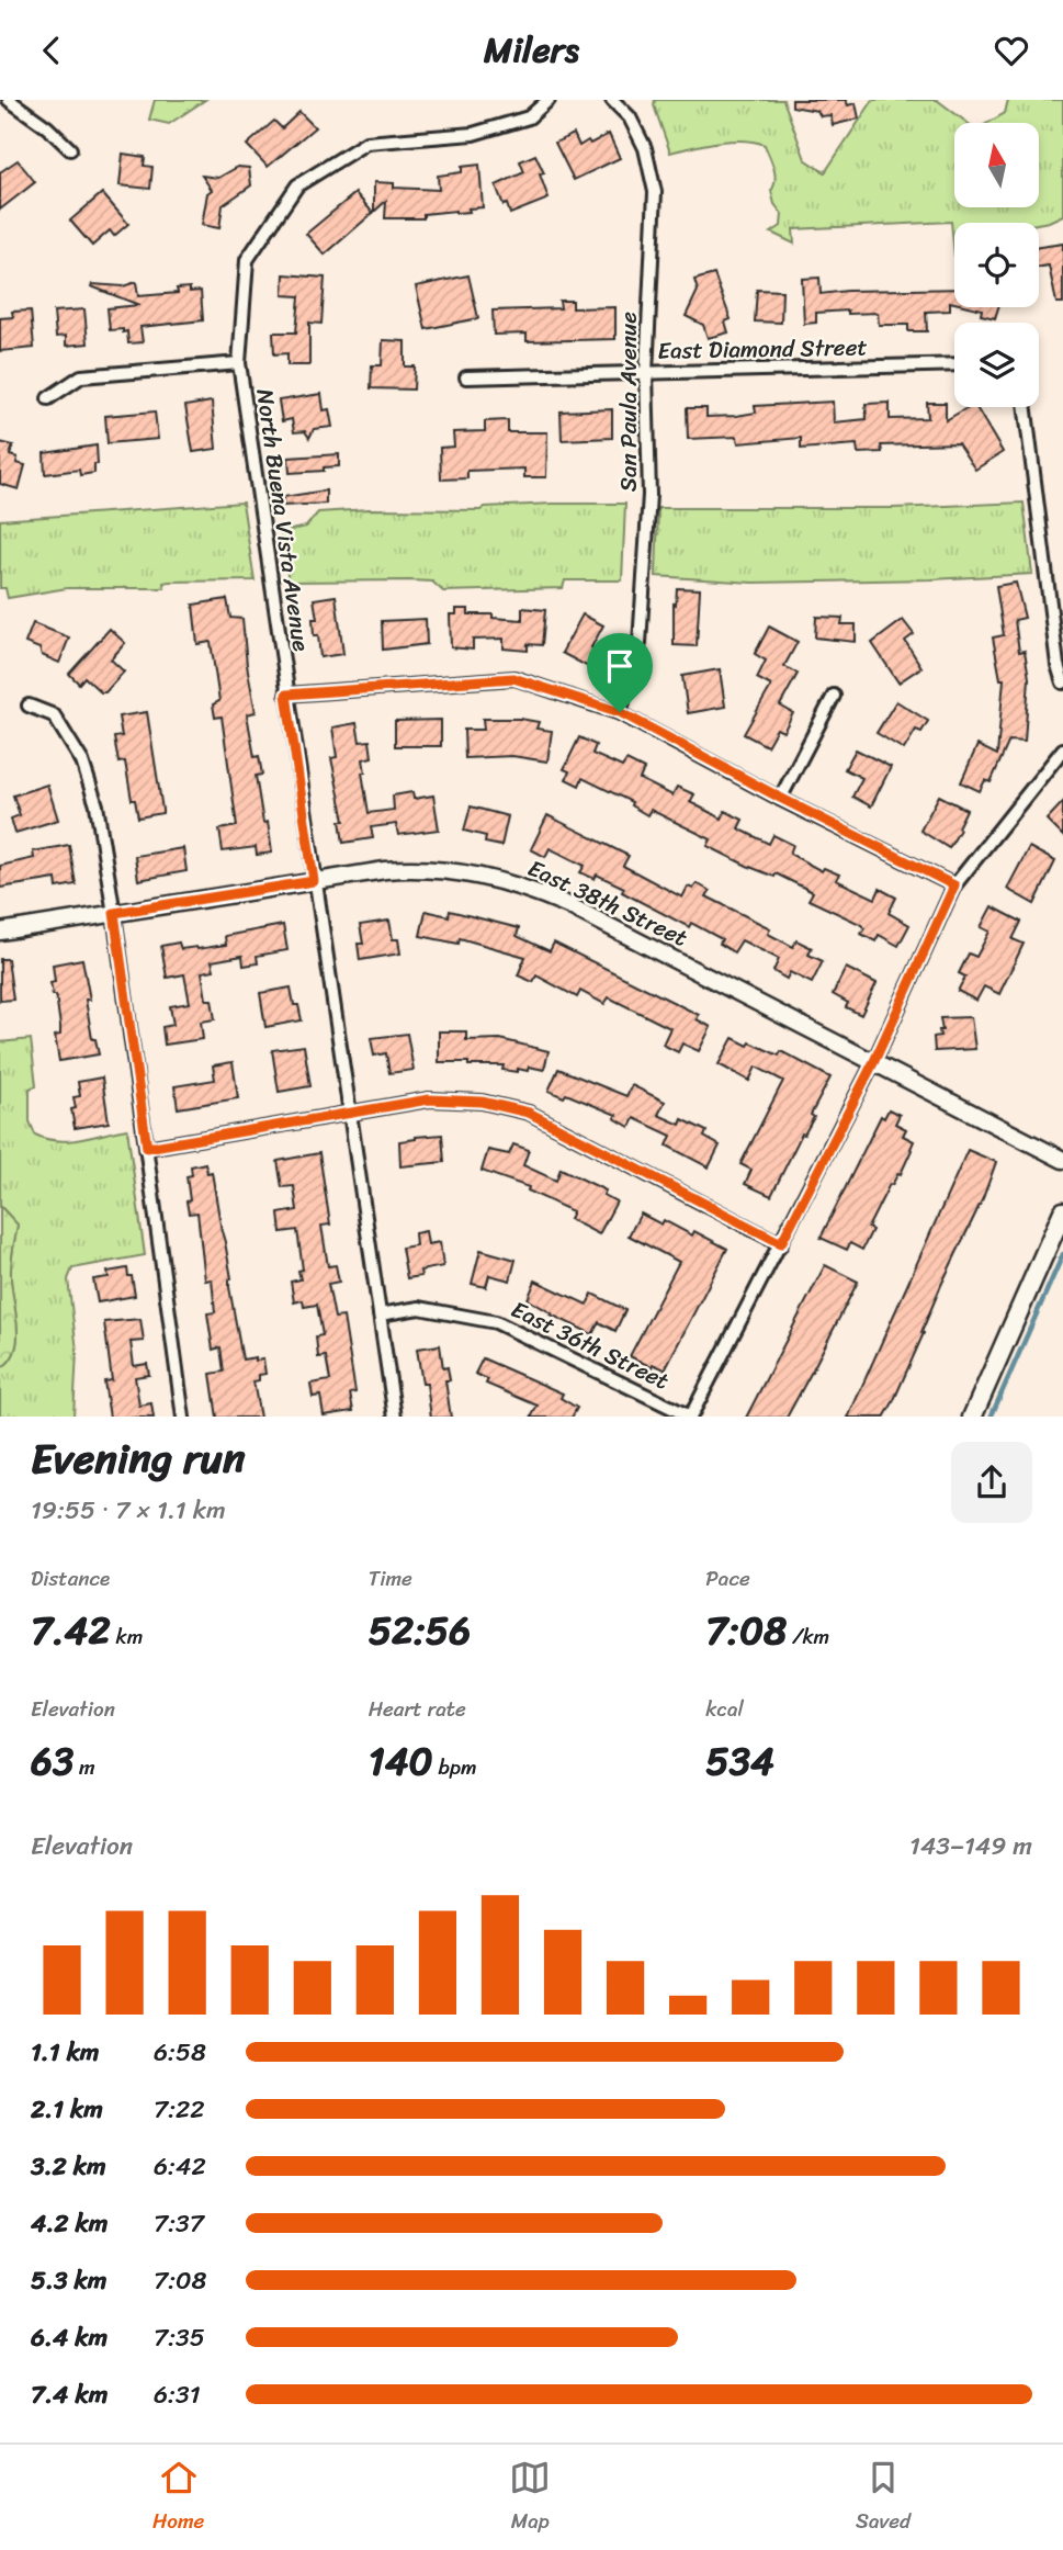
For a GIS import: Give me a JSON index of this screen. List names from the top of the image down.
{
  "streets": {
    "street": [
      "East Diamond Street",
      "San Paula Avenue",
      "North Buena Vista Avenue",
      "East 38th Street",
      "East 36th Street"
    ]
  },
  "crossings": [
    ["East Diamond Street", "San Paula Avenue"],
    ["North Buena Vista Avenue", "East 38th Street"],
    ["North Buena Vista Avenue", "East 36th Street"]
  ],
  "north": "top",
  "page": {
    "header": "Milers",
    "heading": ["Evening run", "19:55 · 7 × 1.1 km"],
    "stats": [
      ["Distance", "7.42 km"],
      ["Time", "52:56"],
      ["Pace", "7:08 /km"],
      ["Elevation", "63 m"],
      ["Heart rate", "140 bpm"],
      ["kcal", "534"]
    ],
    "chart": ["Elevation", "143–149 m"],
    "list": [
      {
        "name": "1.1 km",
        "note": "6:58"
      },
      {
        "name": "2.1 km",
        "note": "7:22"
      },
      {
        "name": "3.2 km",
        "note": "6:42"
      },
      {
        "name": "4.2 km",
        "note": "7:37"
      },
      {
        "name": "5.3 km",
        "note": "7:08"
      },
      {
        "name": "6.4 km",
        "note": "7:35"
      },
      {
        "name": "7.4 km",
        "note": "6:31"
      }
    ],
    "tabs": ["Home", "Map", "Saved"]
  }
}
